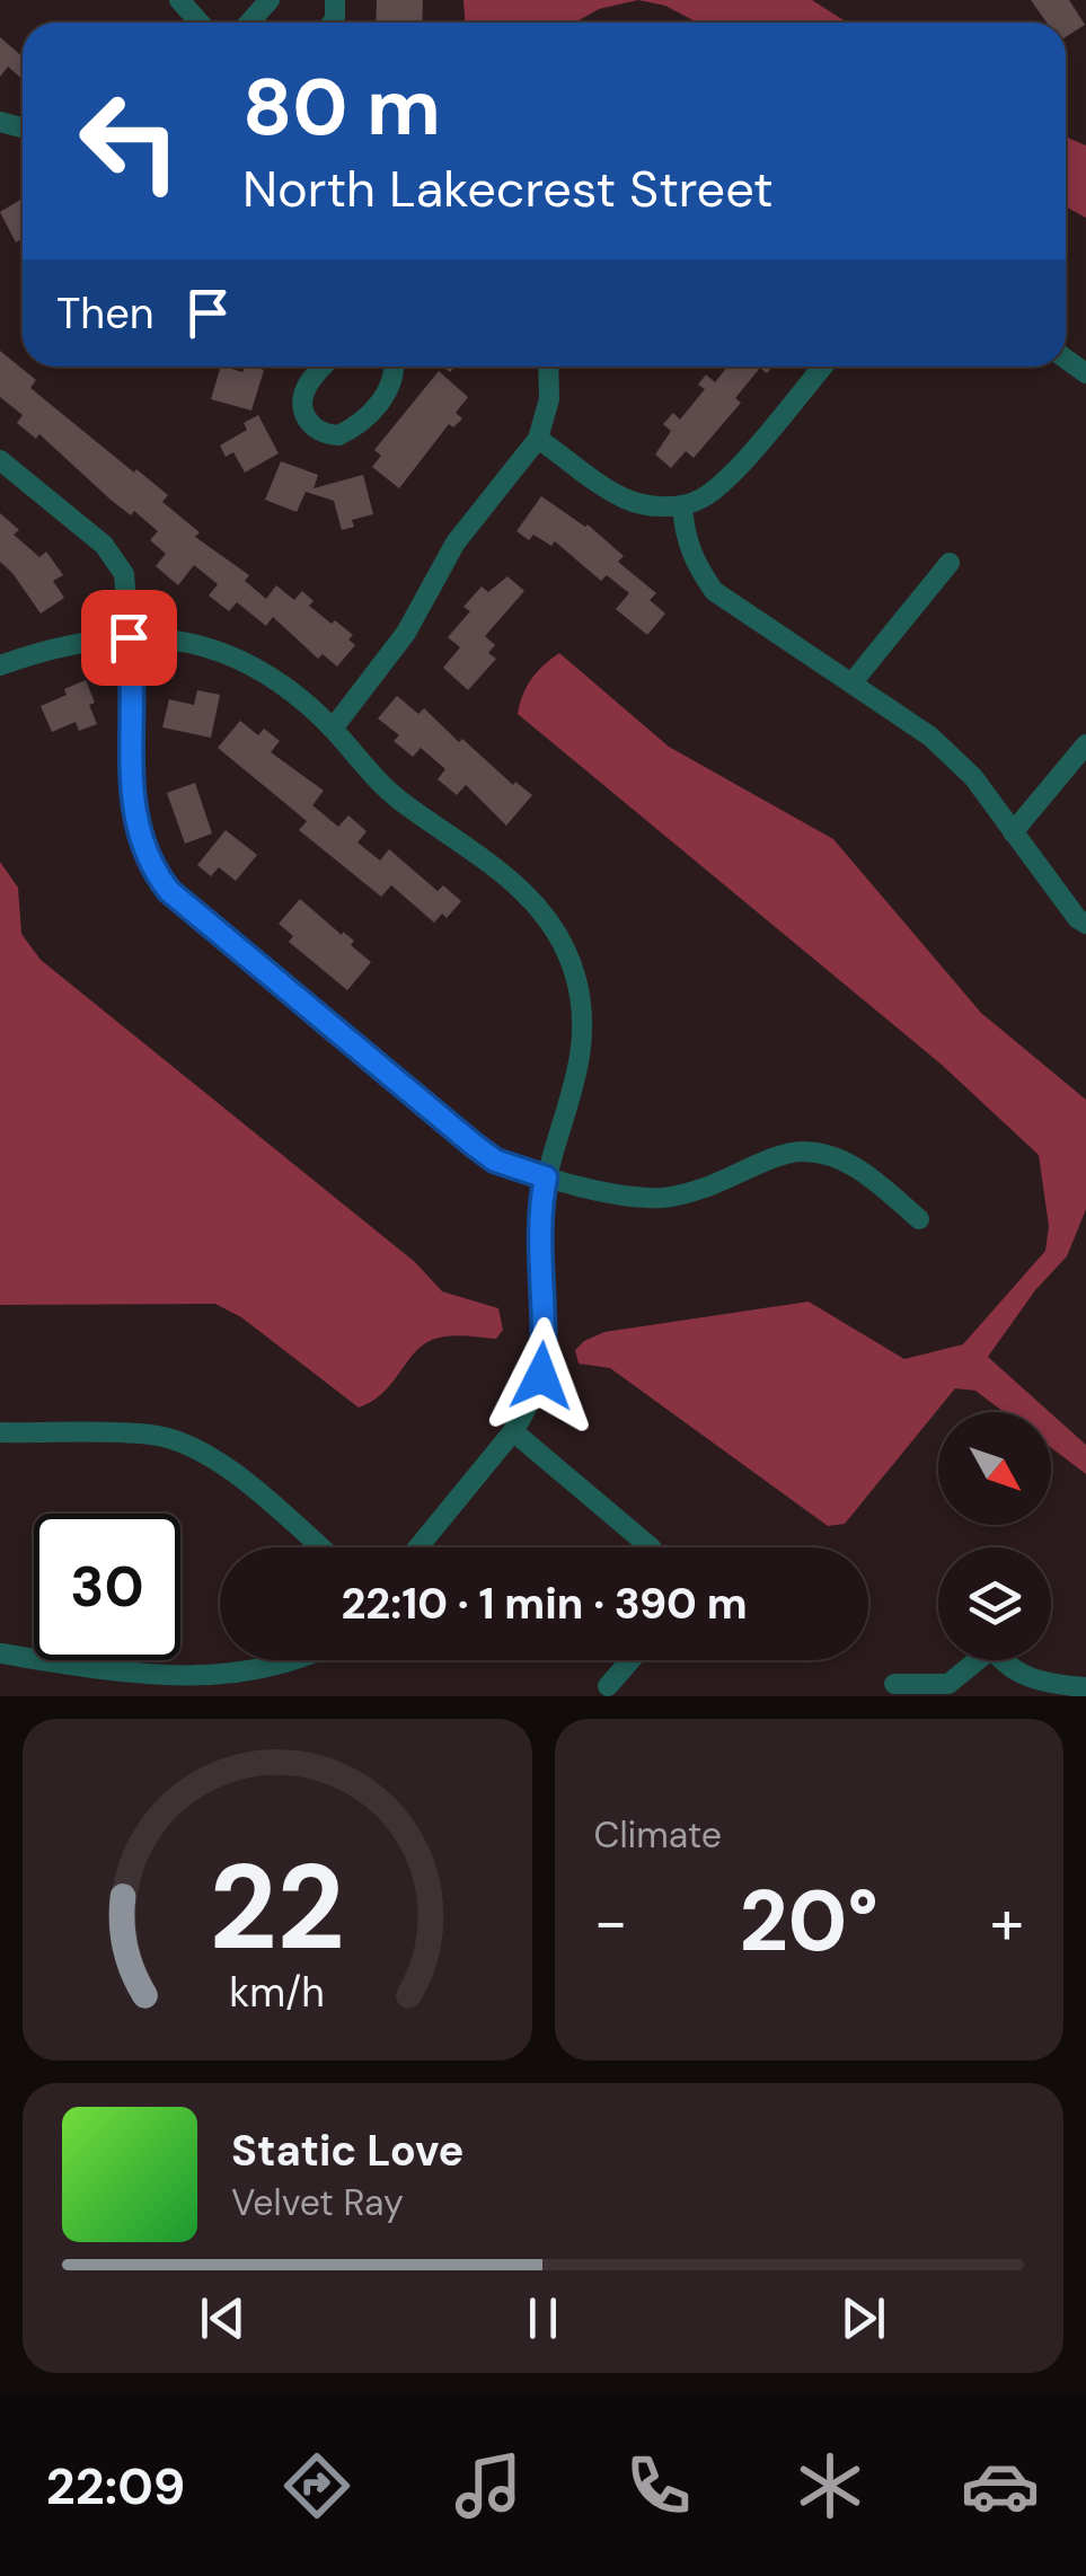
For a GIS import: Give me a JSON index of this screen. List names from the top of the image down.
{
  "north": "bottom right",
  "page": {
    "turn": ["80 m", "North Lakecrest Street"],
    "then": "Then",
    "limit": "30",
    "trip": "22:10 · 1 min · 390 m",
    "tile": "Climate",
    "heat": ["−", "20°", "+"],
    "song": ["Static Love", "Velvet Ray"],
    "tabs": "22:09",
    "gauge": ["22", "km/h"]
  }
}
